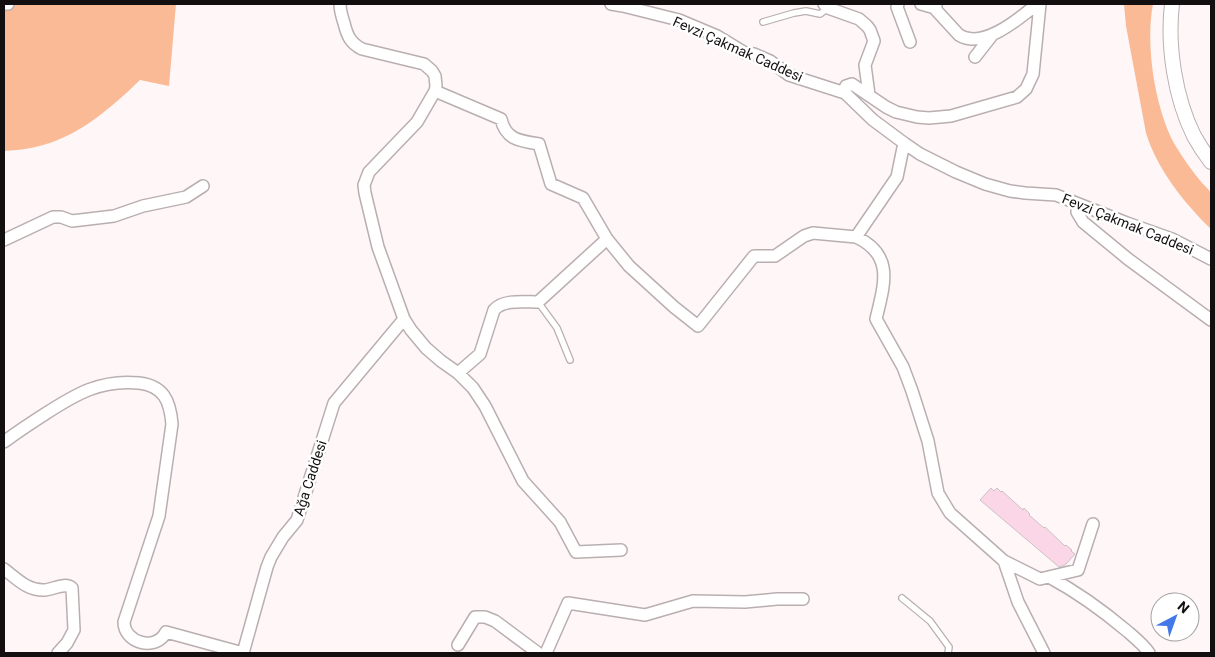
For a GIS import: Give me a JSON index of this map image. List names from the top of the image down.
{
  "streets": {
    "street": ["Fevzi Çakmak Caddesi", "Ağa Caddesi"]
  },
  "north": "top right"
}
